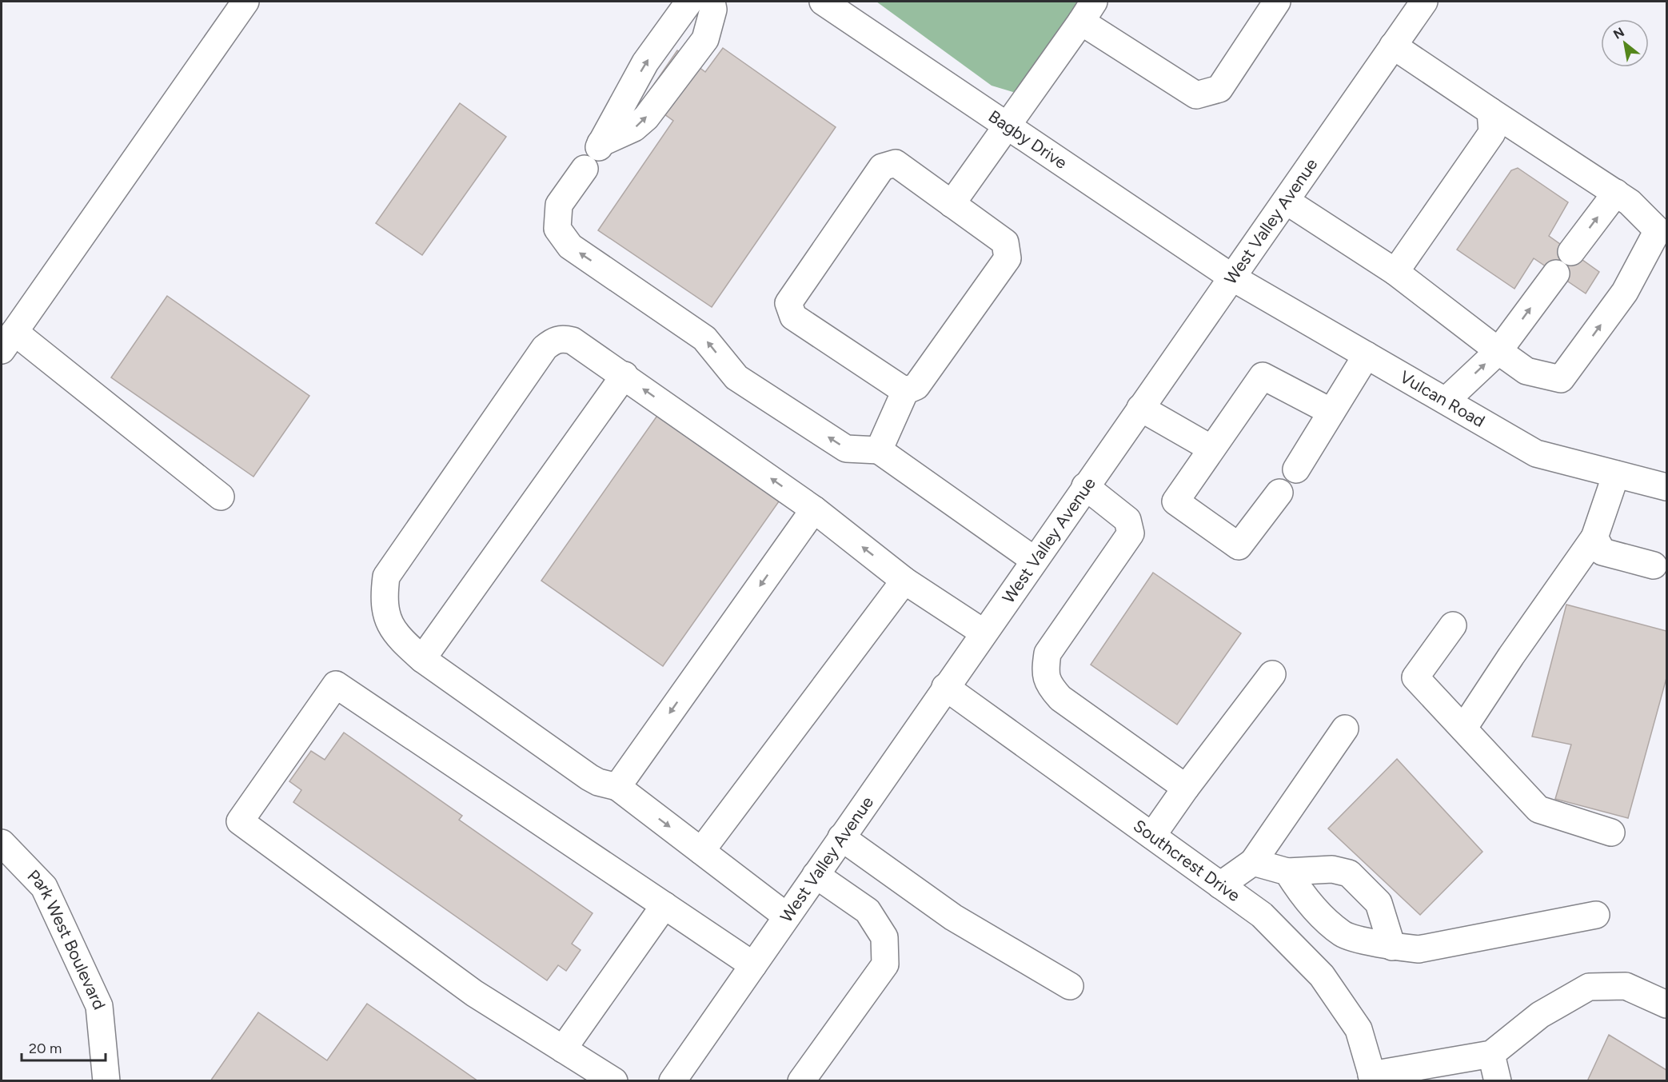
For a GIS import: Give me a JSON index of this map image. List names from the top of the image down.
{
  "streets": {
    "street": [
      "Bagby Drive",
      "West Valley Avenue",
      "Vulcan Road",
      "Southcrest Drive",
      "Park West Boulevard"
    ]
  },
  "crossings": [
    ["Bagby Drive", "West Valley Avenue"],
    ["Bagby Drive", "Vulcan Road"],
    ["West Valley Avenue", "Vulcan Road"],
    ["West Valley Avenue", "Southcrest Drive"]
  ],
  "scale_bar": "20 m",
  "north": "top left"
}
